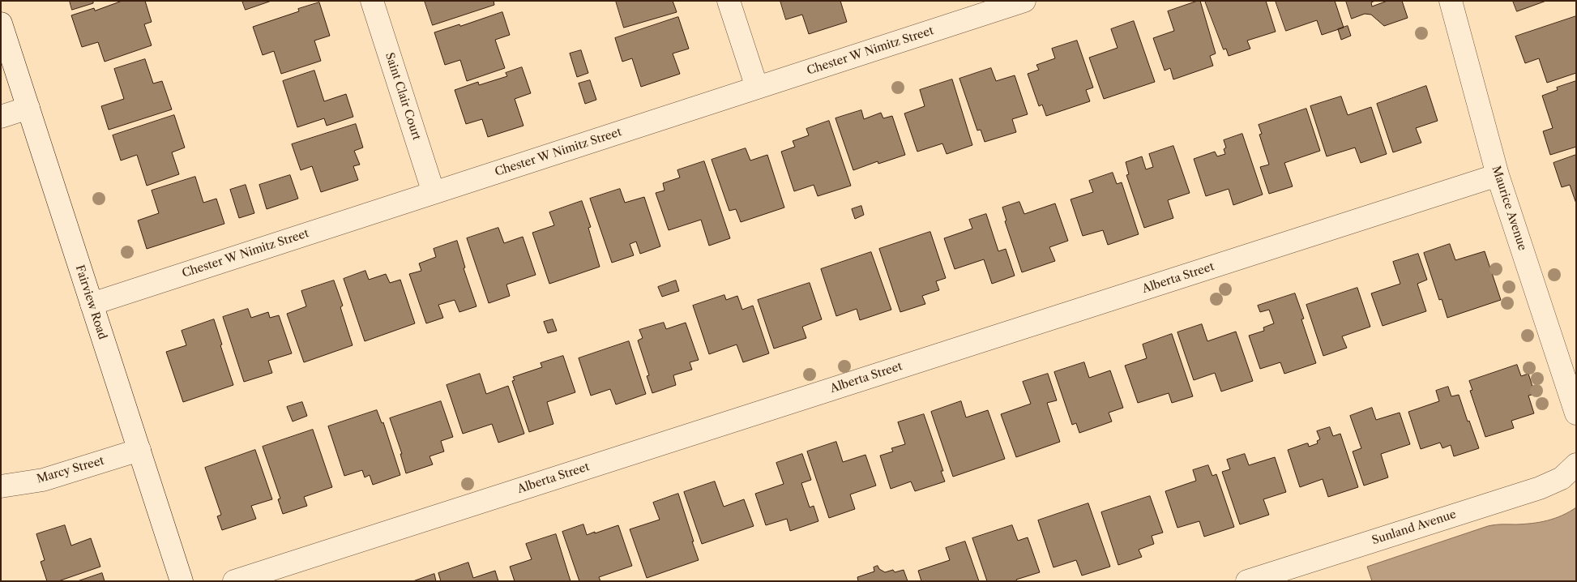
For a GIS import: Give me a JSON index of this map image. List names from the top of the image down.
{
  "streets": {
    "street": [
      "Chester W Nimitz Street",
      "Saint Clair Court",
      "Maurice Avenue",
      "Alberta Street",
      "Fairview Road",
      "Marcy Street",
      "Sunland Avenue"
    ]
  },
  "crossings": [
    ["Chester W Nimitz Street", "Saint Clair Court"],
    ["Chester W Nimitz Street", "Fairview Road"],
    ["Maurice Avenue", "Alberta Street"],
    ["Fairview Road", "Marcy Street"]
  ]
}
